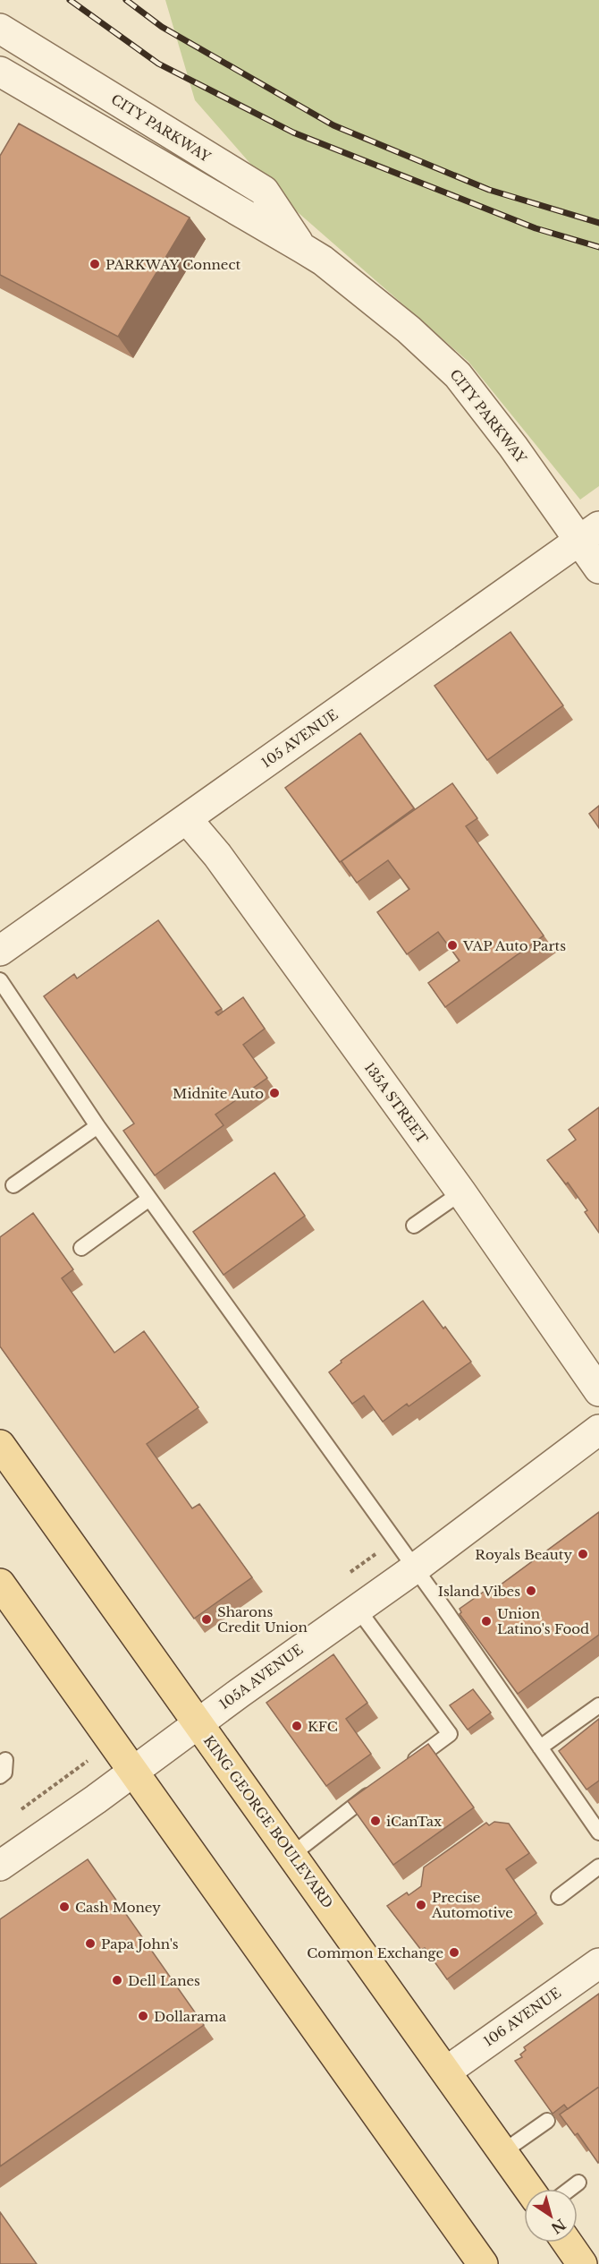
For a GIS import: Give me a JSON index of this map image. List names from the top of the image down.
{
  "streets": {
    "main road": ["KING GEORGE BOULEVARD"],
    "street": [
      "CITY PARKWAY",
      "105 AVENUE",
      "135A STREET",
      "105A AVENUE",
      "106 AVENUE"
    ]
  },
  "crossings": [
    ["CITY PARKWAY", "105 AVENUE"],
    ["105 AVENUE", "135A STREET"],
    ["105A AVENUE", "KING GEORGE BOULEVARD"],
    ["KING GEORGE BOULEVARD", "106 AVENUE"]
  ],
  "places": [
    "PARKWAY Connect",
    "VAP Auto Parts",
    "Midnite Auto",
    "Royals Beauty",
    "Island Vibes",
    "Sharons Credit Union",
    "Union Latino's Food",
    "KFC",
    "iCanTax",
    "Precise Automotive",
    "Cash Money",
    "Papa John's",
    "Common Exchange",
    "Dell Lanes",
    "Dollarama"
  ],
  "north": "bottom right"
}
